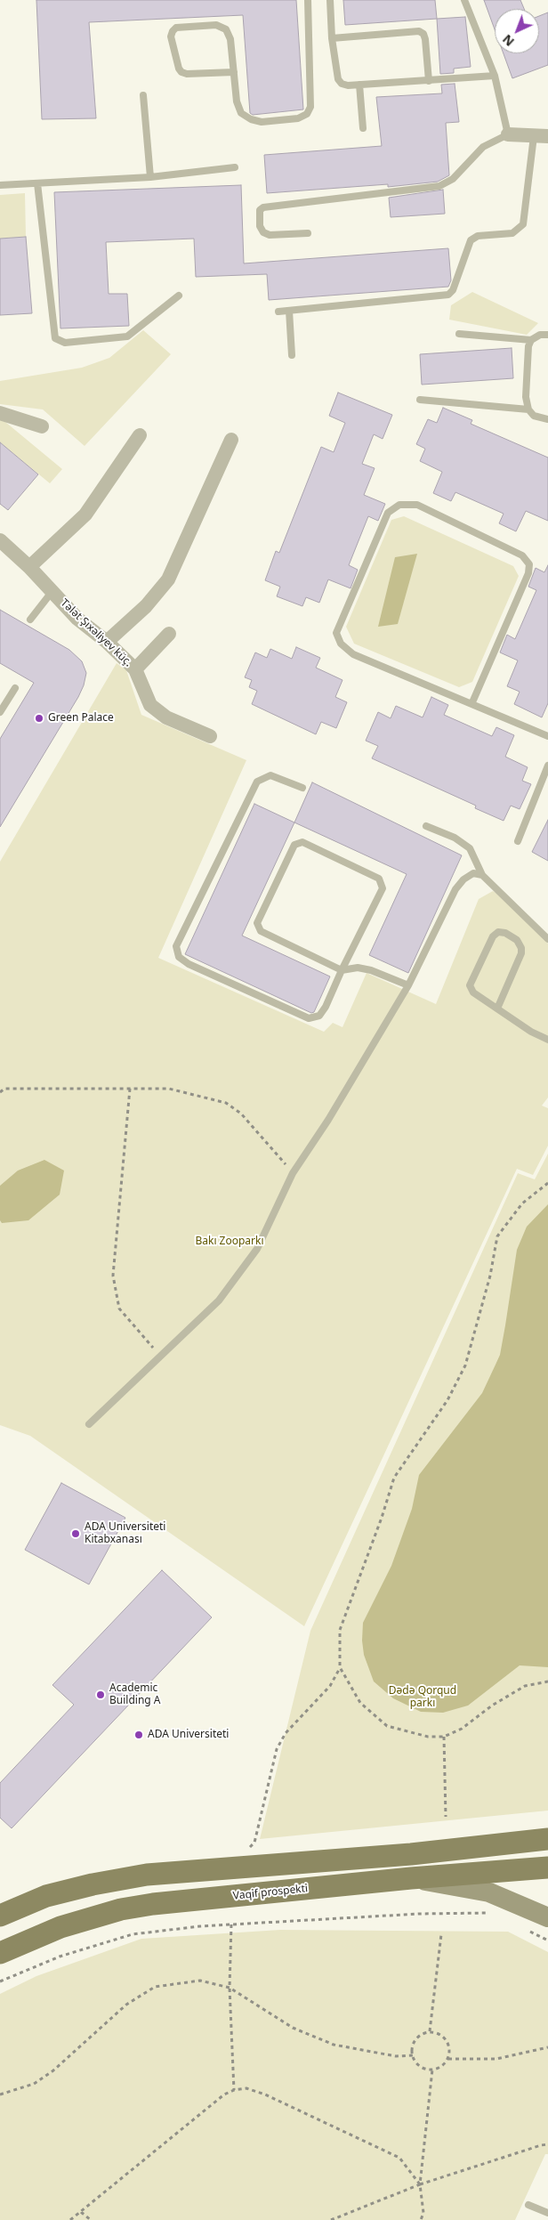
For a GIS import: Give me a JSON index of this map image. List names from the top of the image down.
{
  "streets": {
    "main road": ["Vaqif prospekti"],
    "street": ["Tələt Şıxəliyev küç."]
  },
  "parks": ["Bakı Zooparkı", "Dədə Qorqud parkı"],
  "places": [
    "Green Palace",
    "ADA Universiteti Kitabxanası",
    "Academic Building A",
    "ADA Universiteti"
  ],
  "north": "bottom left"
}
